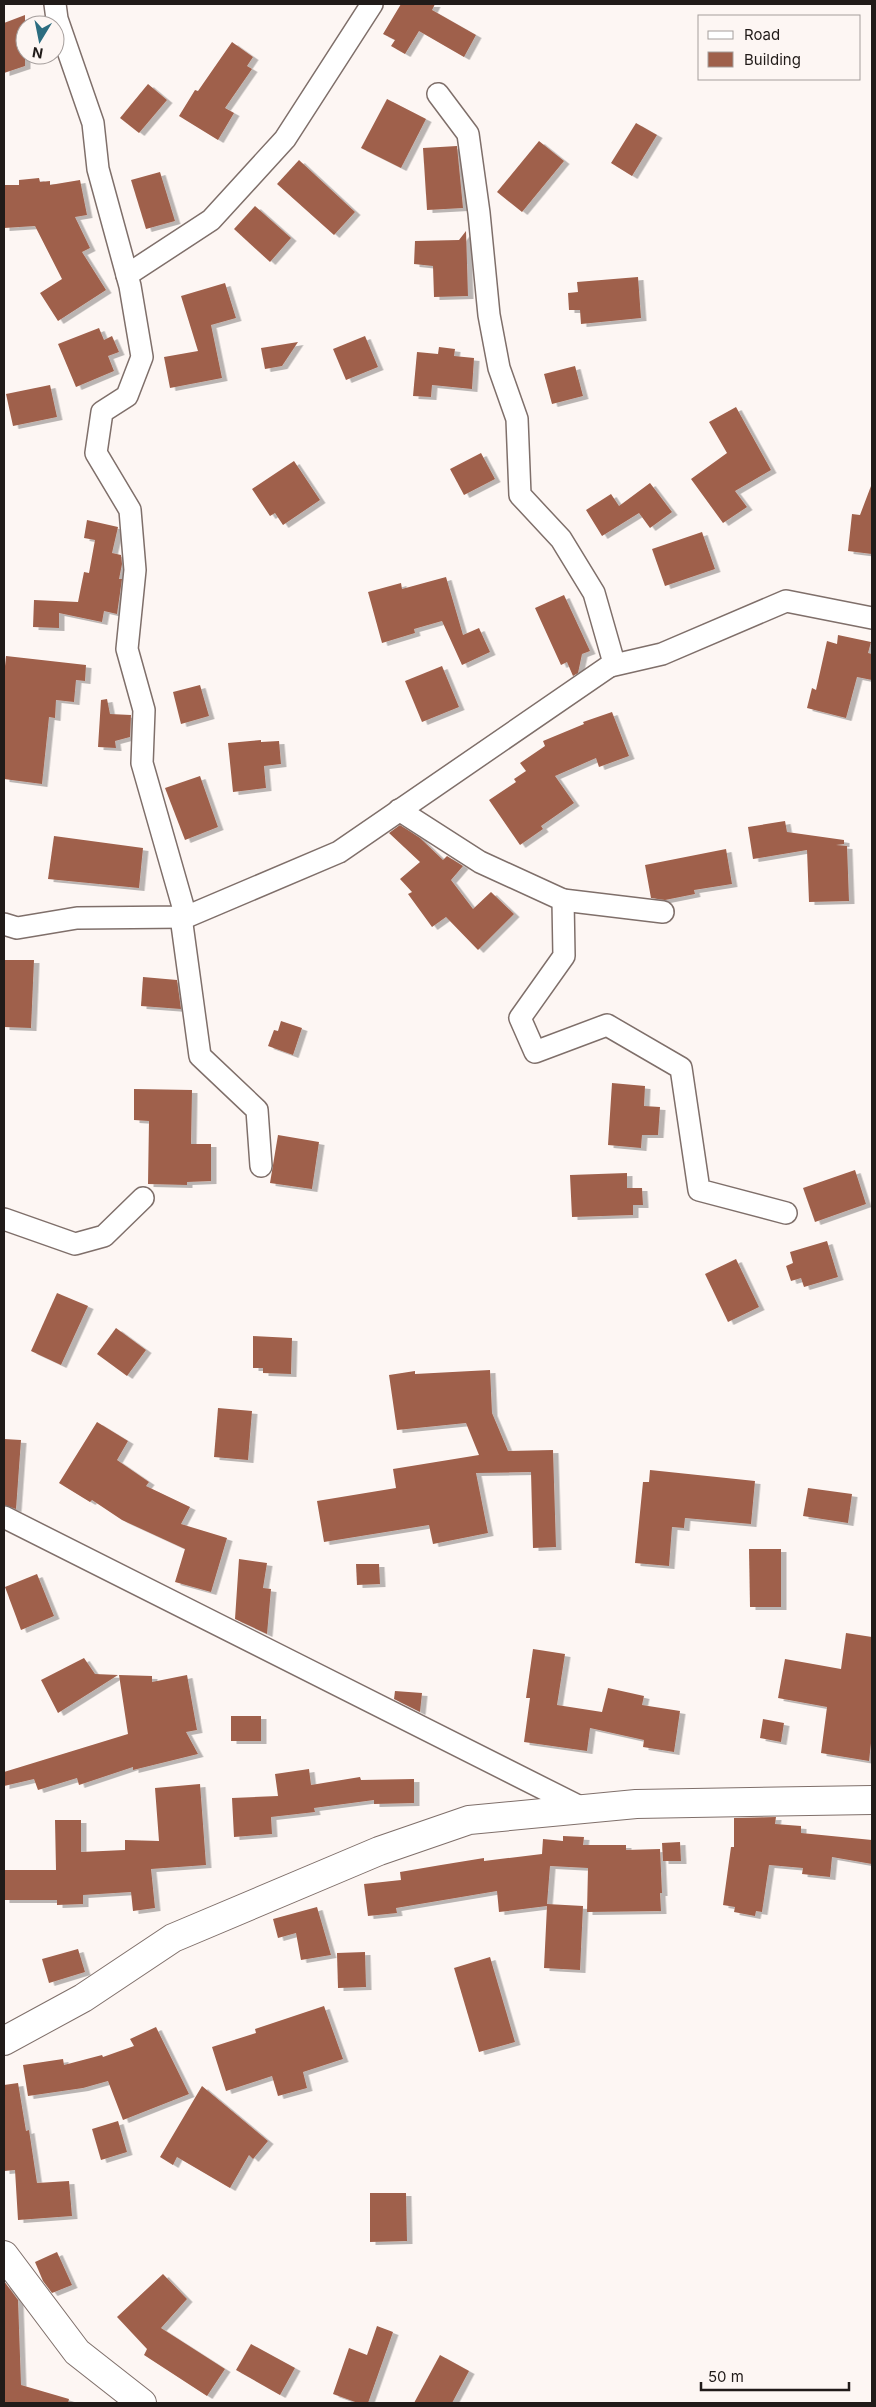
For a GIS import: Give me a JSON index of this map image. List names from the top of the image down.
{
  "legend": ["Road", "Building"],
  "scale_bar": "50 m",
  "north": "bottom"
}
